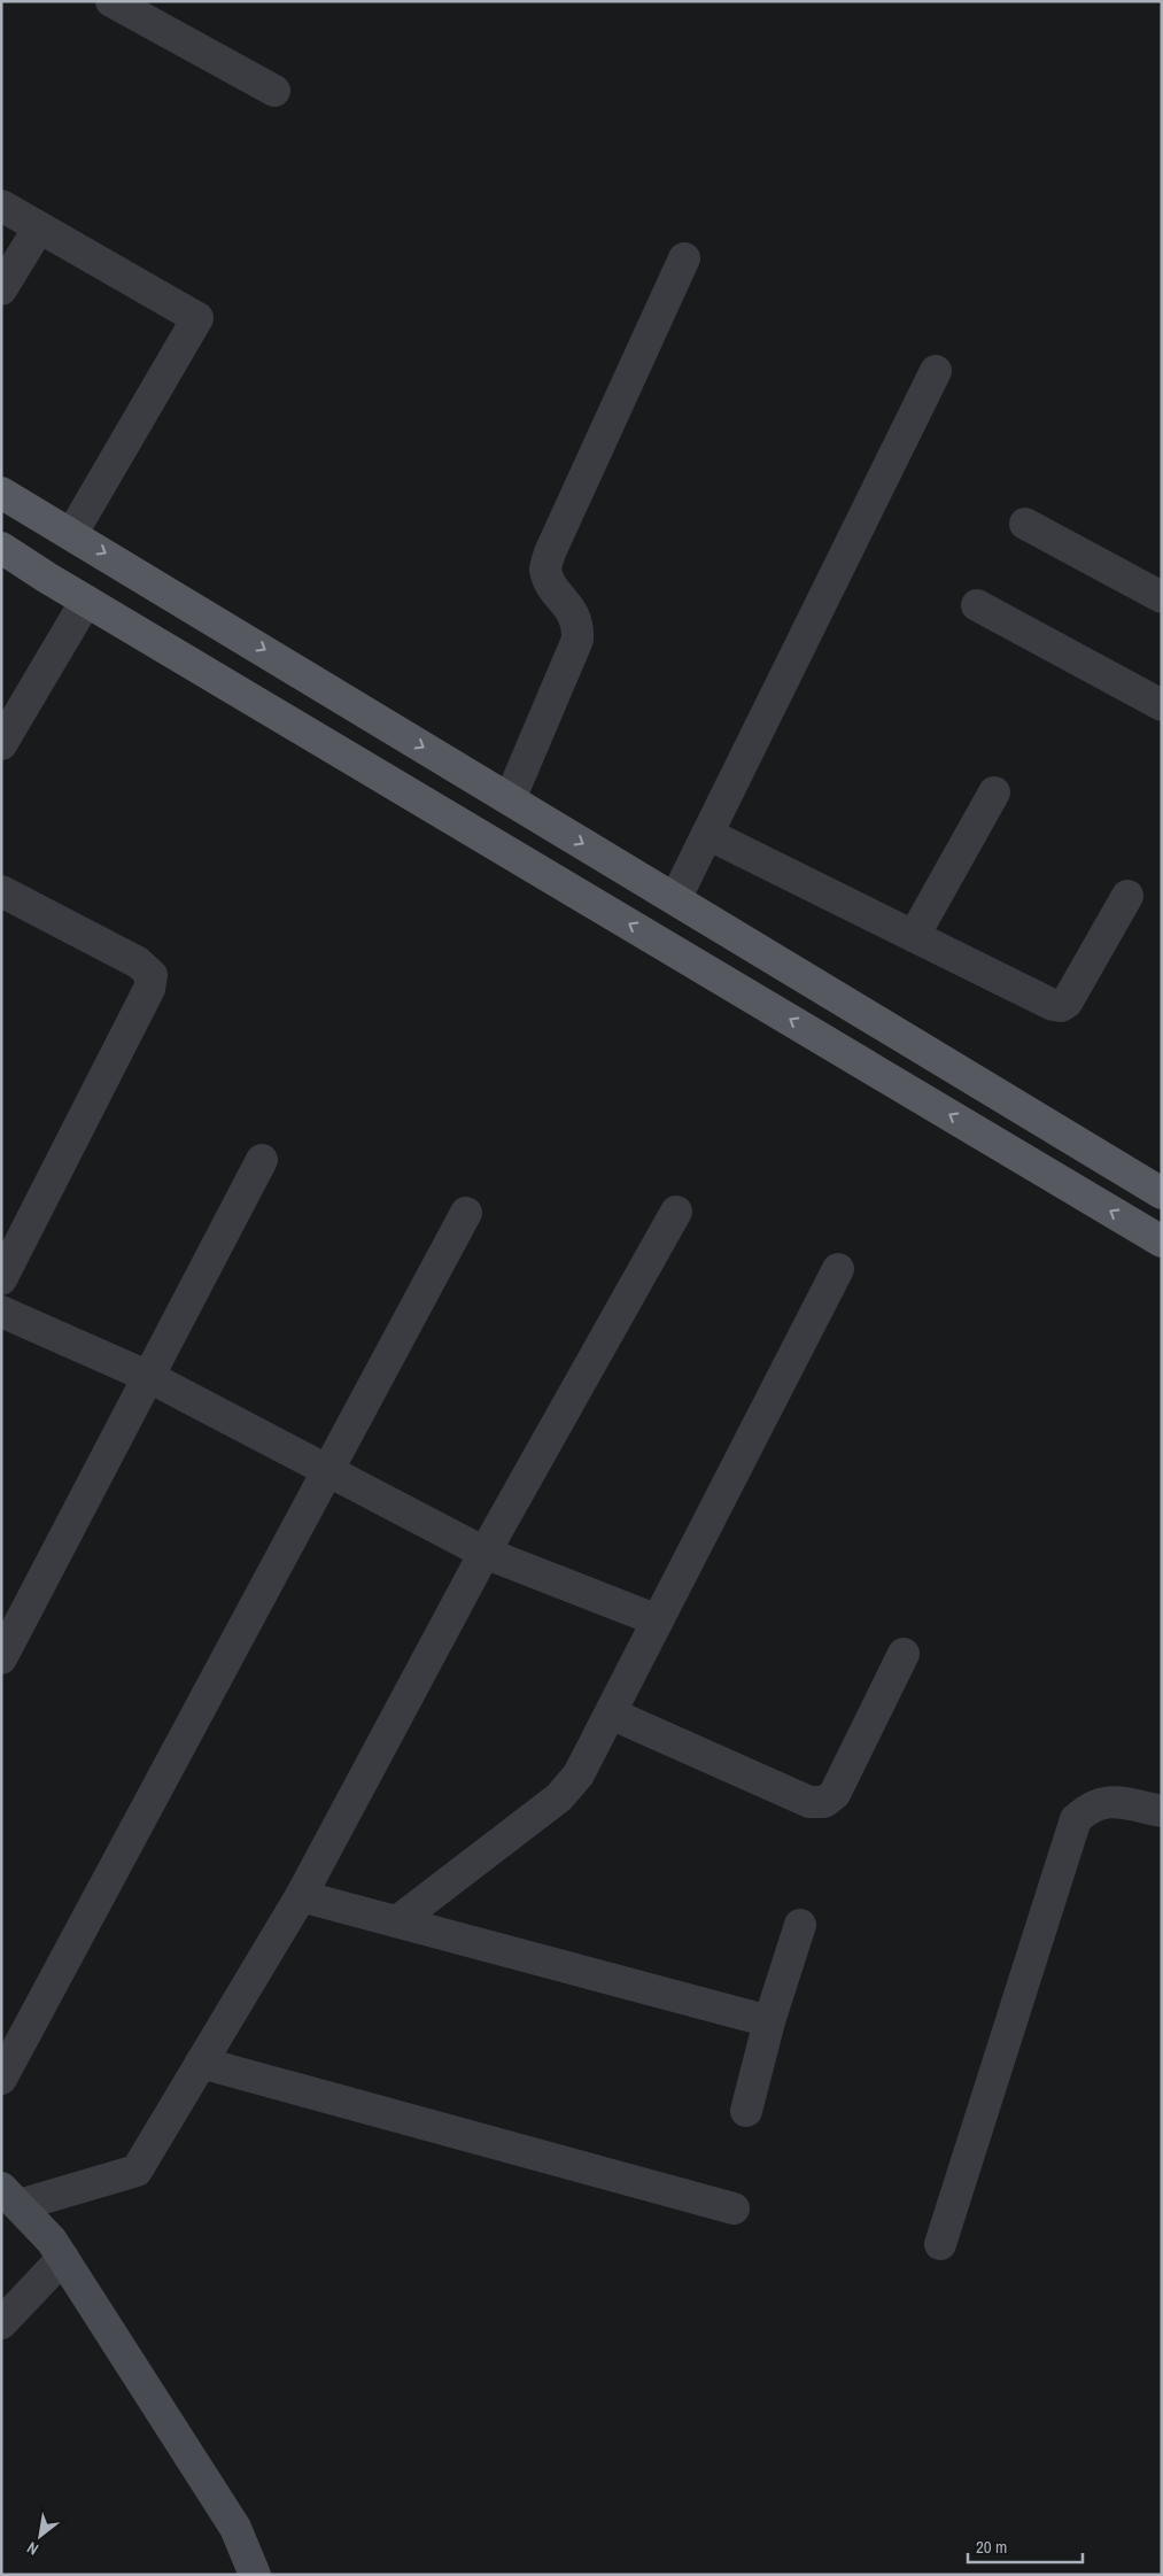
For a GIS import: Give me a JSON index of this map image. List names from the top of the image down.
{
  "scale_bar": "20 m",
  "north": "bottom left"
}
